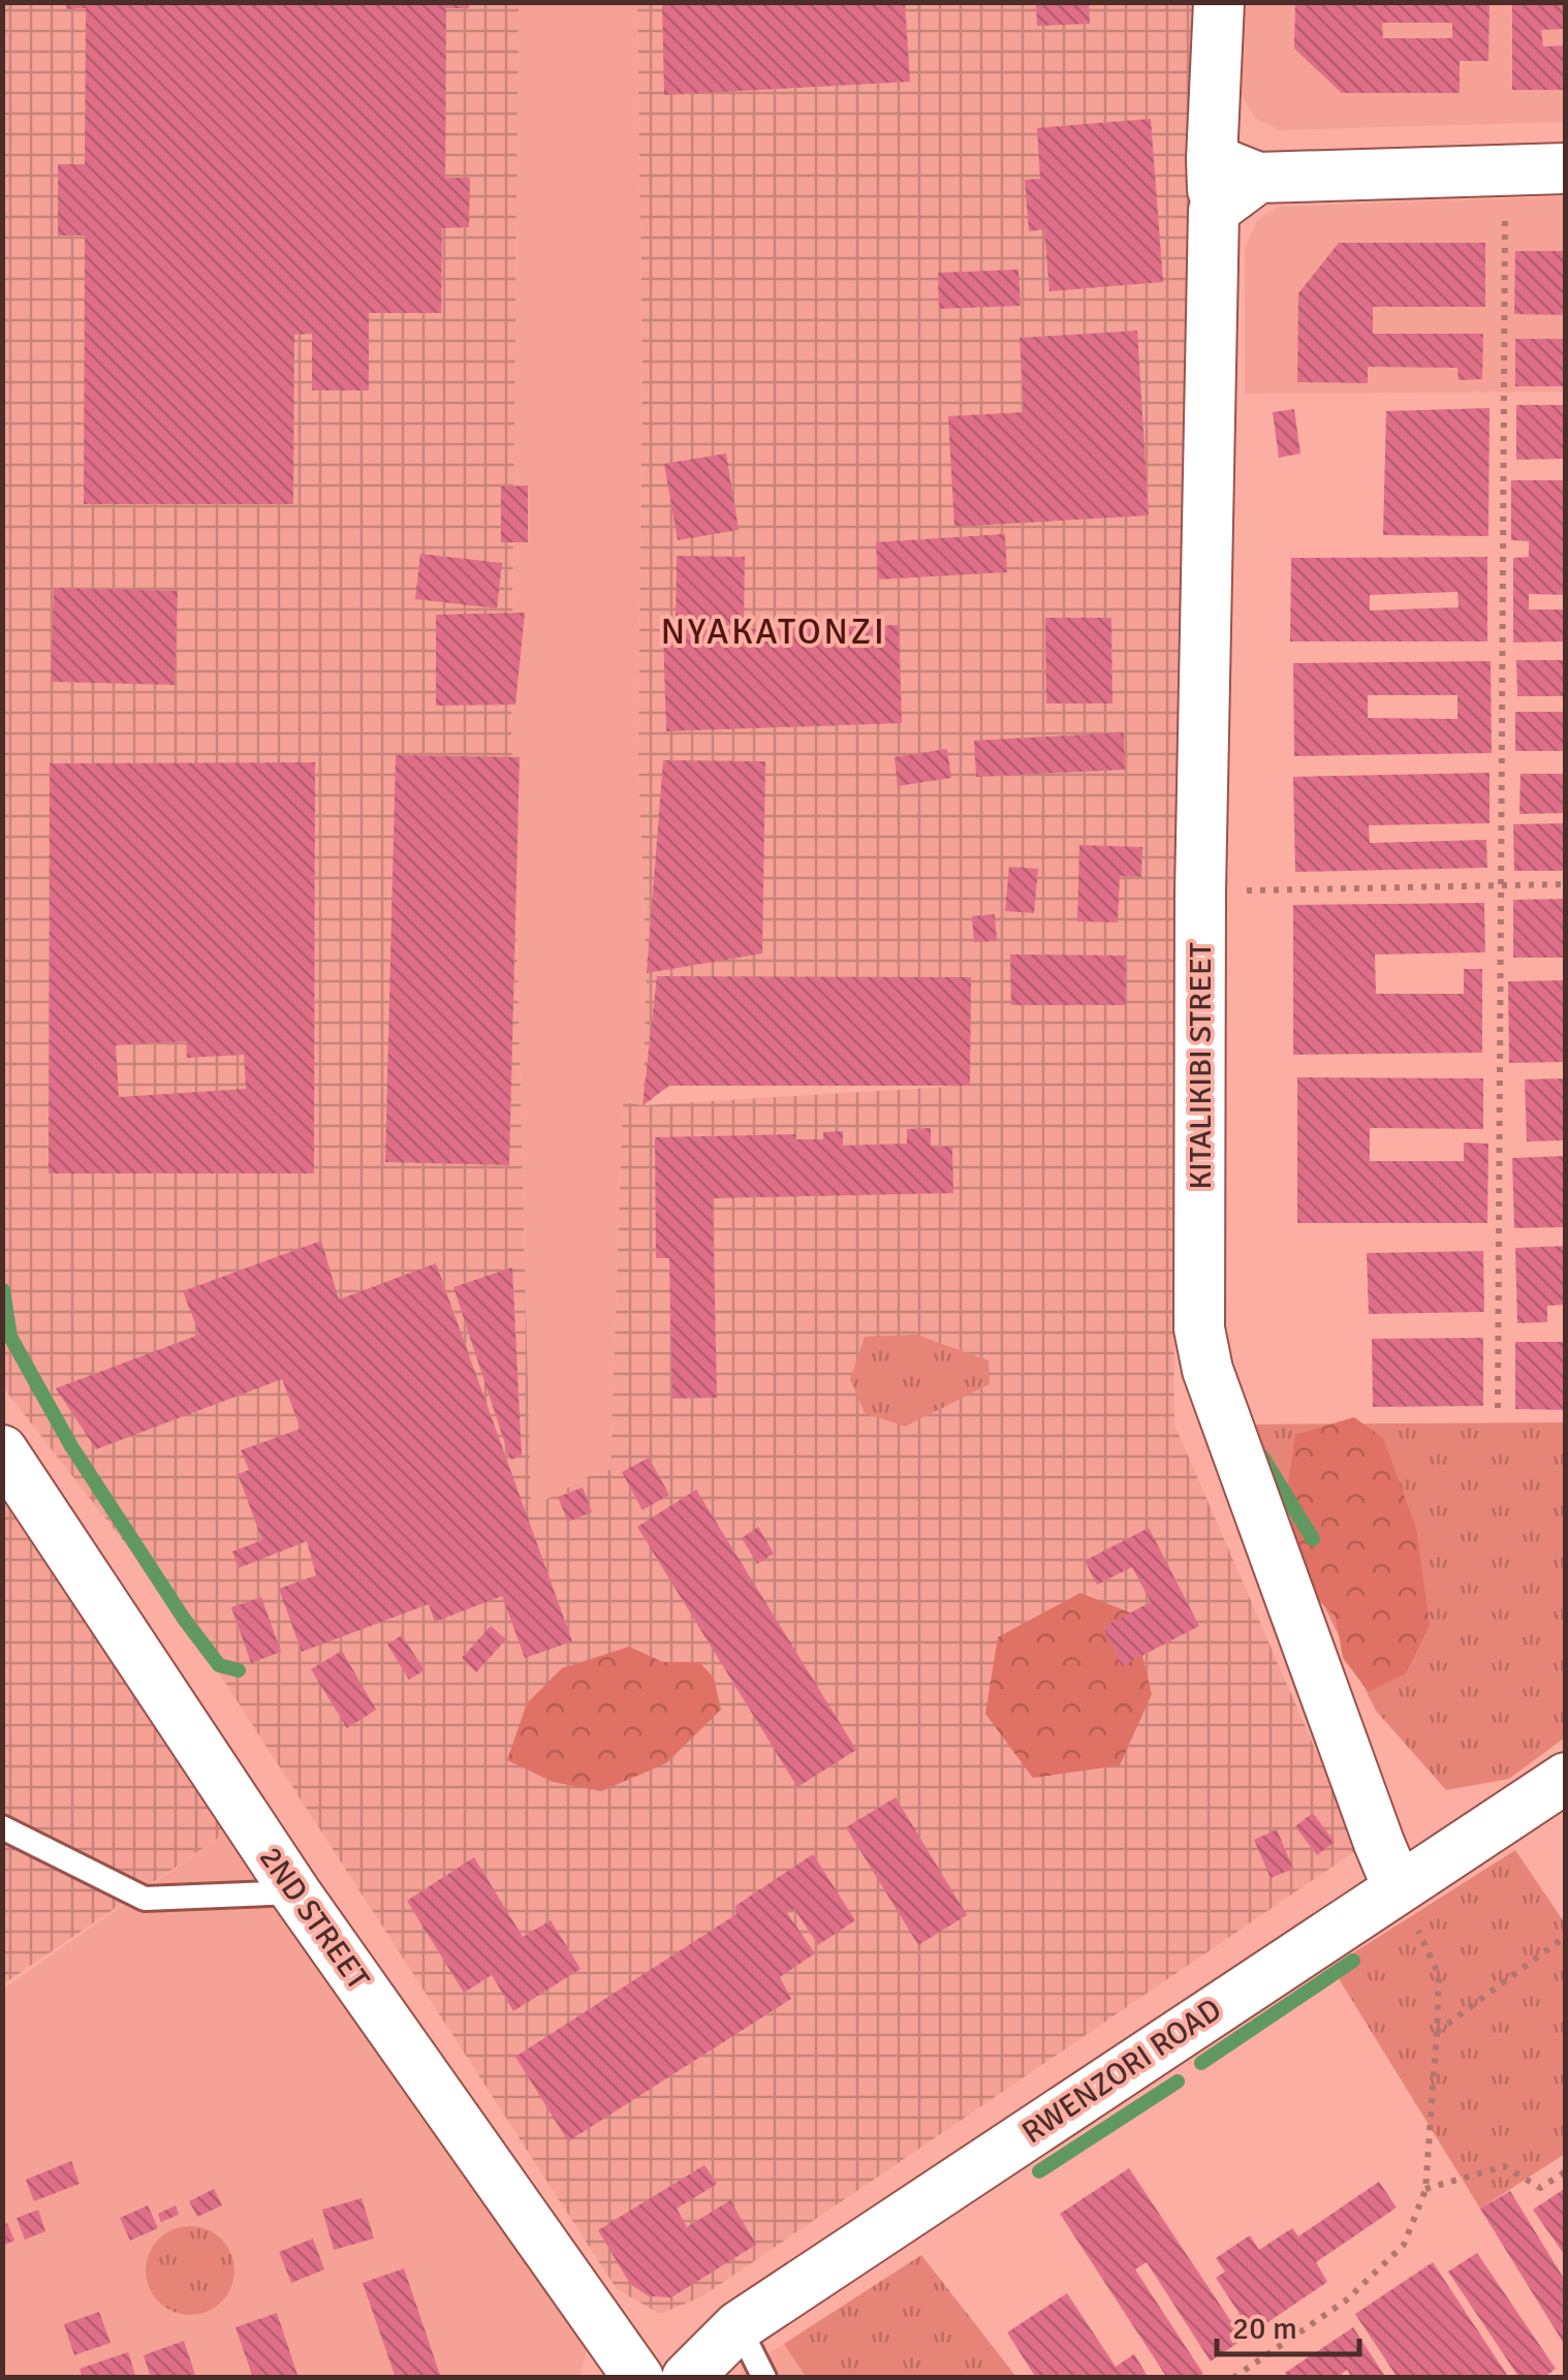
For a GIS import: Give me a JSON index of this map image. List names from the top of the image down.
{
  "streets": {
    "street": ["KITALIKIBI STREET", "2ND STREET", "RWENZORI ROAD"]
  },
  "crossings": [
    ["KITALIKIBI STREET", "RWENZORI ROAD"]
  ],
  "districts": ["NYAKATONZI"],
  "scale_bar": "20 m"
}
